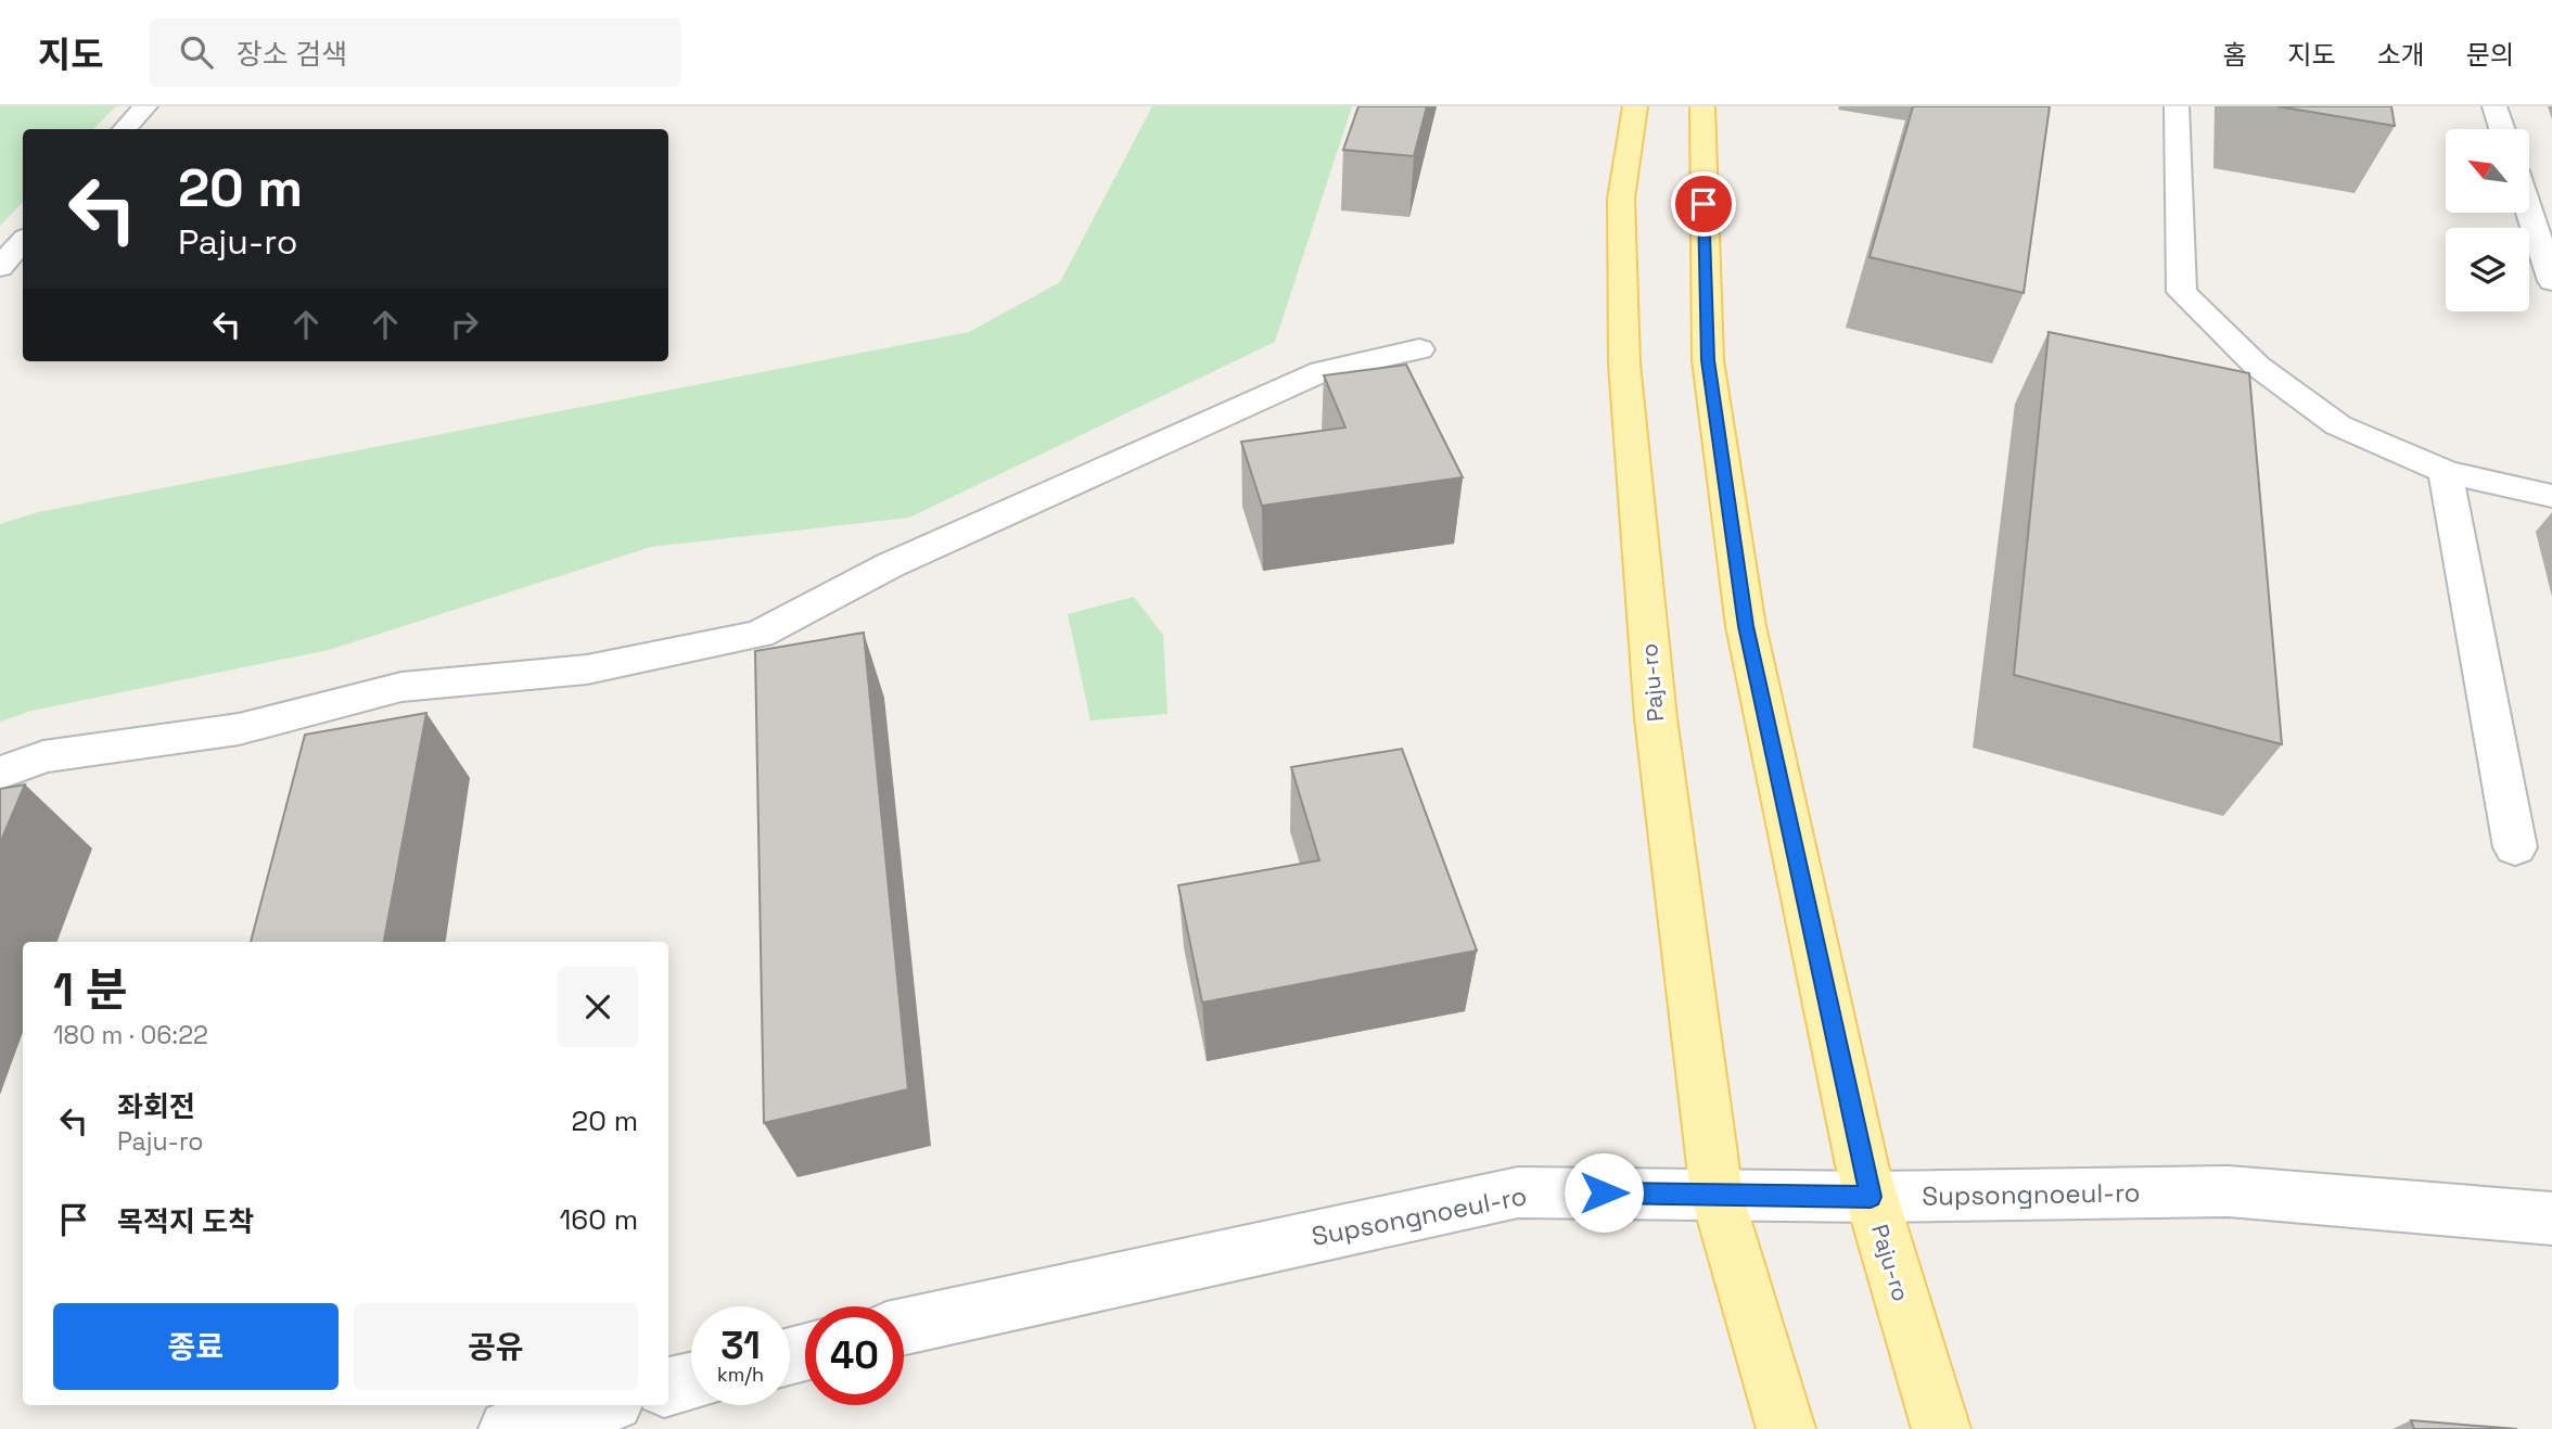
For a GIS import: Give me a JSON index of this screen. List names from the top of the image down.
{
  "streets": {
    "main road": ["Paju-ro"],
    "street": ["Supsongnoeul-ro"]
  },
  "crossings": [
    ["Paju-ro", "Supsongnoeul-ro"]
  ],
  "north": "top left",
  "page": {
    "header": "지도",
    "search": "장소 검색",
    "nav": [
      "홈",
      "지도",
      "소개",
      "문의"
    ],
    "turn": ["20 m", "Paju-ro"],
    "heading": ["1 분", "180 m · 06:22"],
    "list": [
      {
        "name": "좌회전",
        "note": "Paju-ro",
        "value": "20 m"
      },
      {
        "name": "목적지 도착",
        "value": "160 m"
      }
    ],
    "buttons": ["종료", "공유"],
    "speed": "31 km/h",
    "limit": "40"
  }
}
